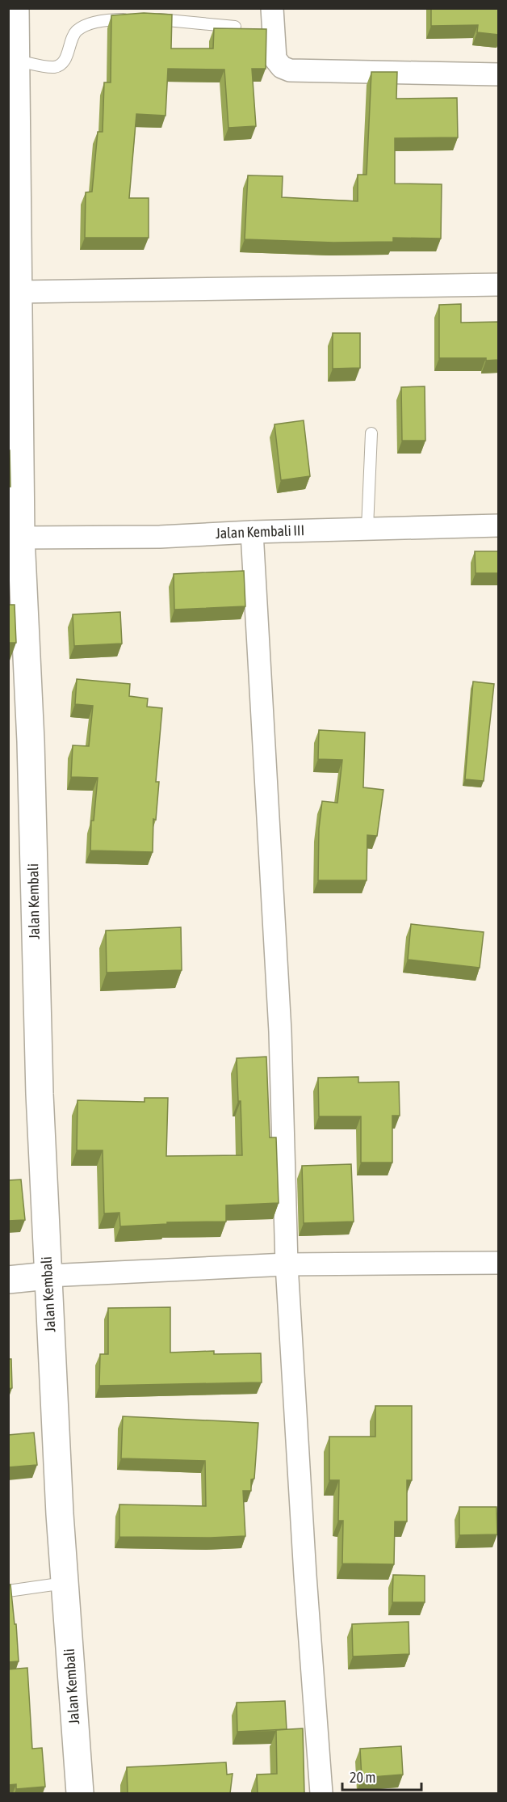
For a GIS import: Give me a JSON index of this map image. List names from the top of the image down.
{
  "streets": {
    "street": ["Jalan Kembali III", "Jalan Kembali"]
  },
  "crossings": [
    ["Jalan Kembali III", "Jalan Kembali"]
  ],
  "scale_bar": "20 m"
}
